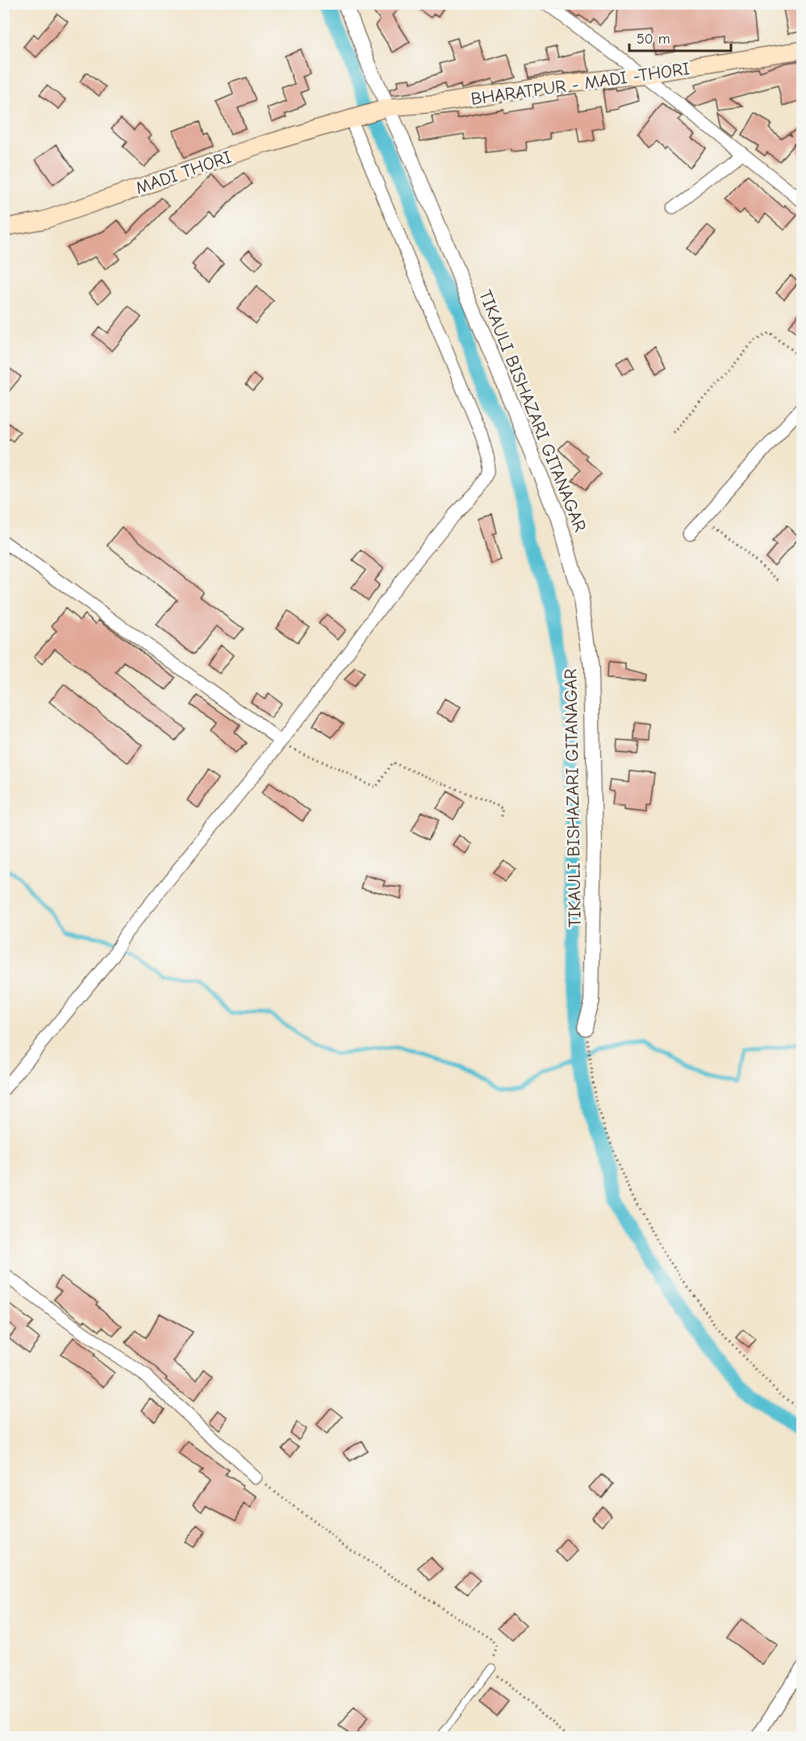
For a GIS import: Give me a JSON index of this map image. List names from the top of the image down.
{
  "streets": {
    "main road": ["BHARATPUR - MADI -THORI", "MADI THORI"],
    "street": ["TIKAULI BISHAZARI GITANAGAR"]
  },
  "crossings": [
    ["BHARATPUR - MADI -THORI", "MADI THORI"],
    ["BHARATPUR - MADI -THORI", "TIKAULI BISHAZARI GITANAGAR"]
  ],
  "scale_bar": "50 m"
}
